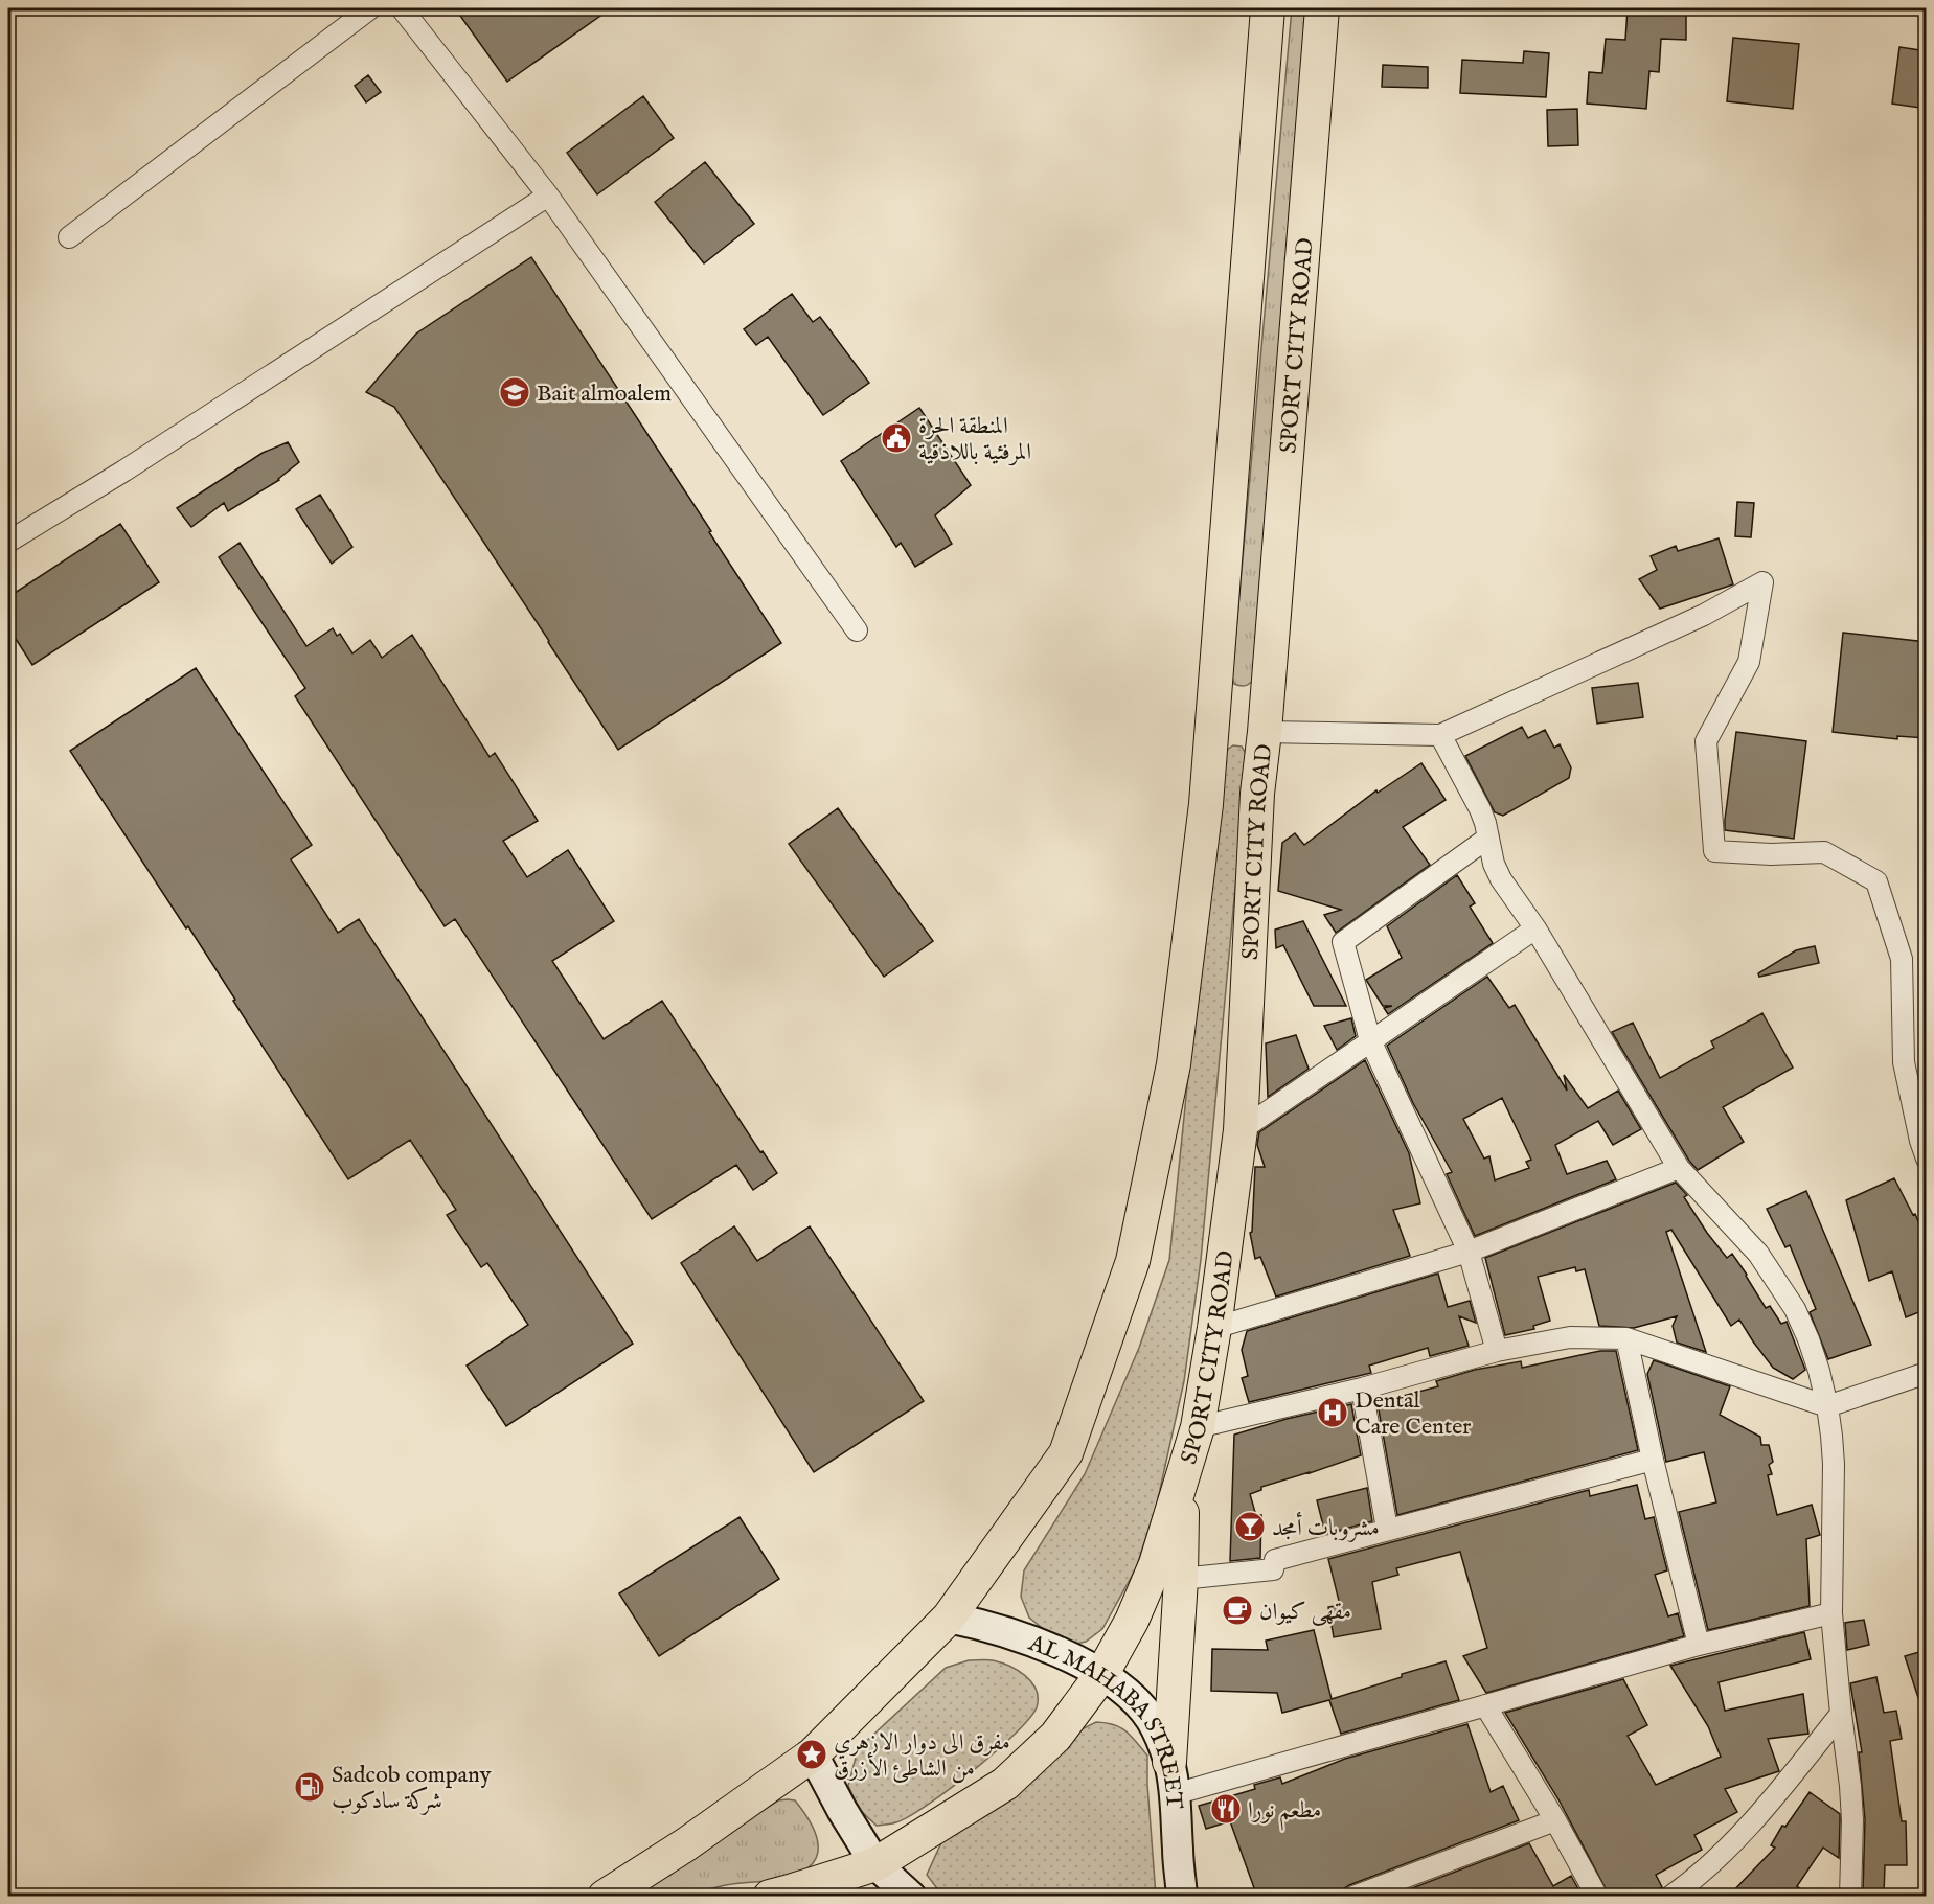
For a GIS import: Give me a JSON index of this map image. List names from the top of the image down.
{
  "streets": {
    "main road": ["SPORT CITY ROAD", "AL MAHABA STREET"]
  },
  "crossings": [
    ["SPORT CITY ROAD", "AL MAHABA STREET"]
  ],
  "places": {
    "school or university": ["Bait almoalem"],
    "public building": ["المنطقة الحرة المرفئية باللاذقية"],
    "hospital": ["Dental Care Center"],
    "bar": ["مشروبات أمجد"],
    "cafe": ["مقهى كيوان"],
    "place": ["مفرق الى دوار الازهري من الشاطئ الأزرق"],
    "fuel station": ["Sadcob company شركة سادكوب"],
    "restaurant": ["مطعم نورا"]
  }
}
